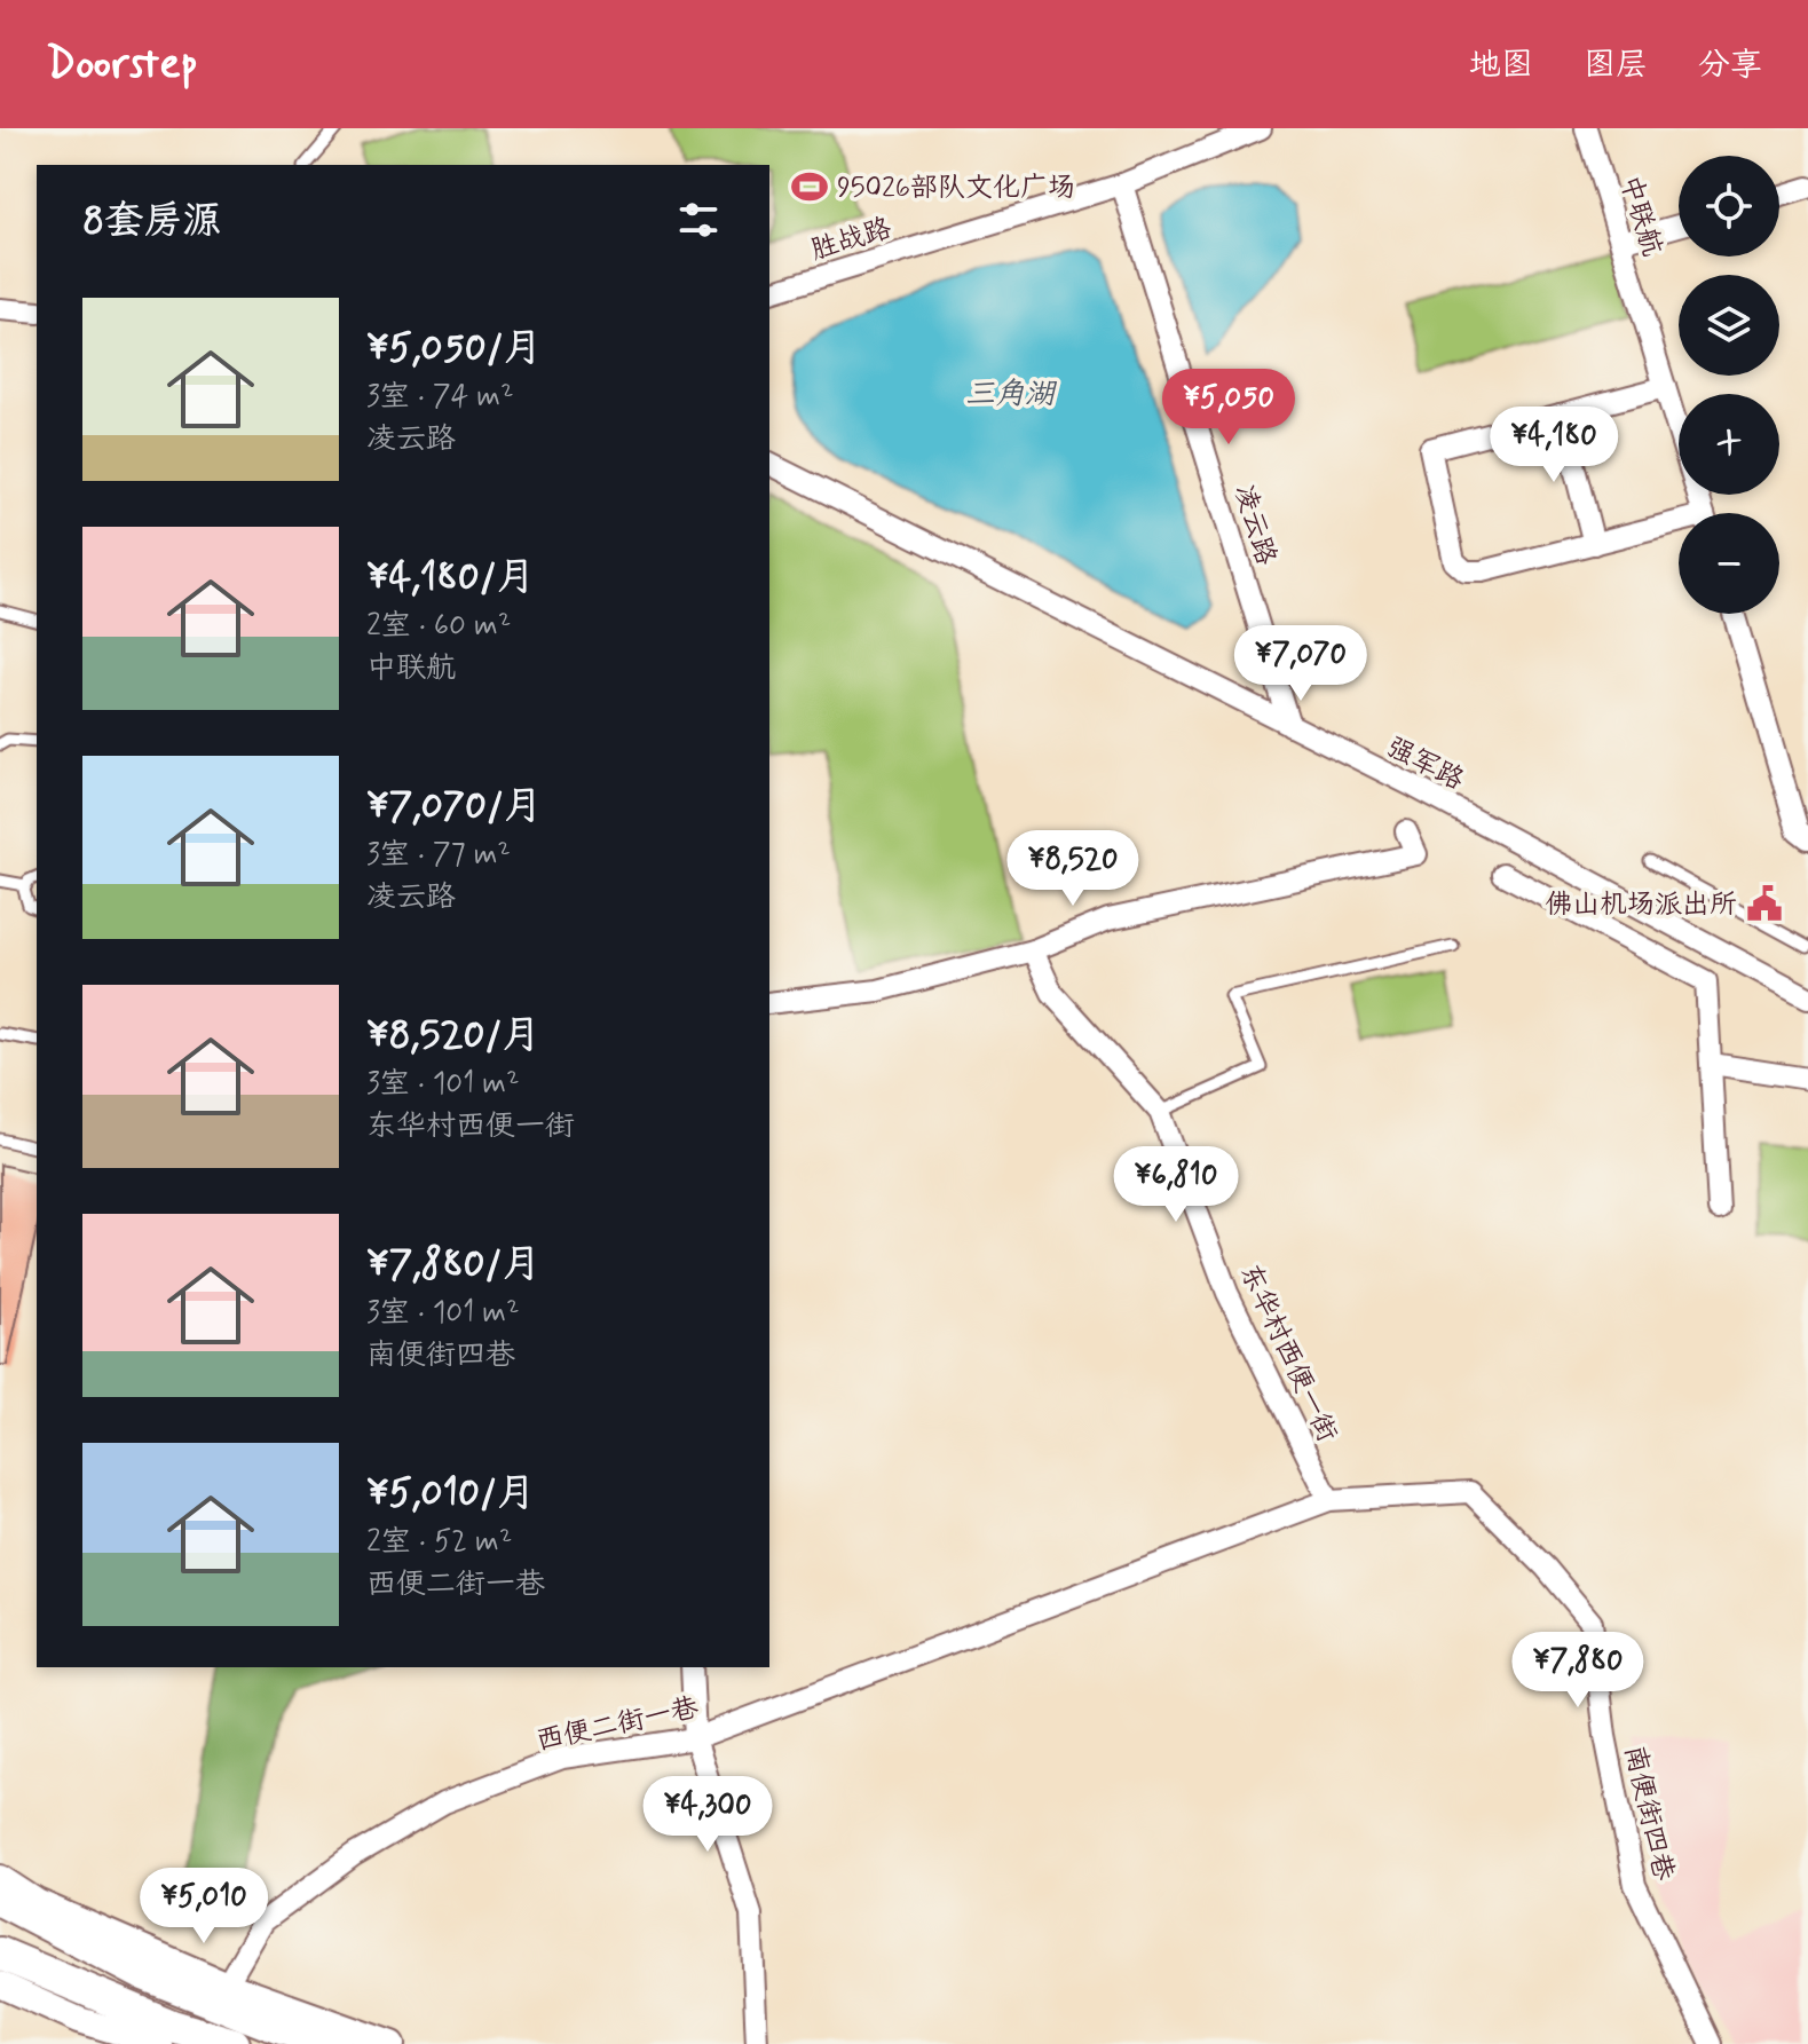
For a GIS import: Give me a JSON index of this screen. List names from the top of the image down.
{
  "streets": {
    "street": [
      "中联航",
      "胜战路",
      "凌云路",
      "强军路",
      "东华村西便一街",
      "西便二街一巷",
      "南便街四巷"
    ]
  },
  "crossings": [
    ["胜战路", "凌云路"],
    ["凌云路", "强军路"],
    ["东华村西便一街", "西便二街一巷"],
    ["东华村西便一街", "南便街四巷"],
    ["西便二街一巷", "南便街四巷"]
  ],
  "water": ["三角湖"],
  "places": {
    "sports": ["95026部队文化广场"],
    "public building": ["佛山机场派出所"]
  },
  "page": {
    "header": "Doorstep",
    "nav": ["地图", "图层", "分享"],
    "map_buttons": ["+", "−"],
    "heading": "8套房源",
    "list": [
      {
        "name": "¥5,050/月",
        "note": "3室 · 74 m² · 凌云路"
      },
      {
        "name": "¥4,180/月",
        "note": "2室 · 60 m² · 中联航"
      },
      {
        "name": "¥7,070/月",
        "note": "3室 · 77 m² · 凌云路"
      },
      {
        "name": "¥8,520/月",
        "note": "3室 · 101 m² · 东华村西便一街"
      },
      {
        "name": "¥7,880/月",
        "note": "3室 · 101 m² · 南便街四巷"
      },
      {
        "name": "¥5,010/月",
        "note": "2室 · 52 m² · 西便二街一巷"
      }
    ],
    "price": [
      "¥5,050",
      "¥4,180",
      "¥7,070",
      "¥8,520",
      "¥6,810",
      "¥7,880",
      "¥4,300",
      "¥5,010"
    ]
  }
}
